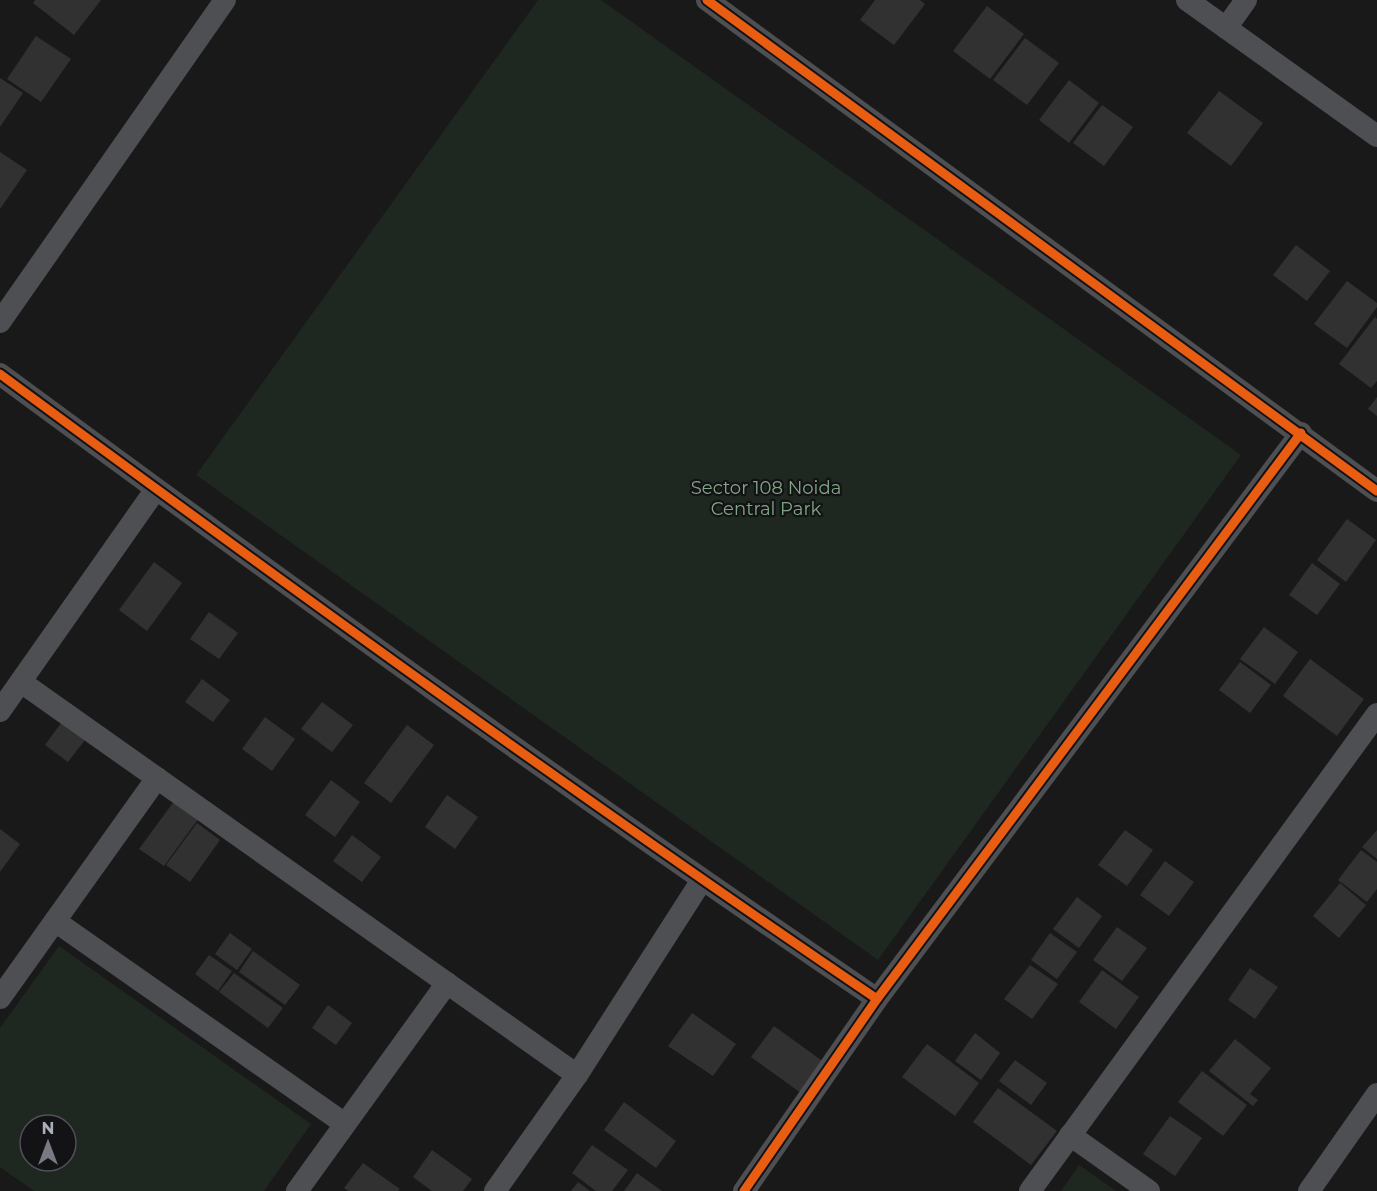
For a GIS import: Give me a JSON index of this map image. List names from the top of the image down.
{
  "parks": ["Sector 108 Noida Central Park"],
  "north": "top"
}
